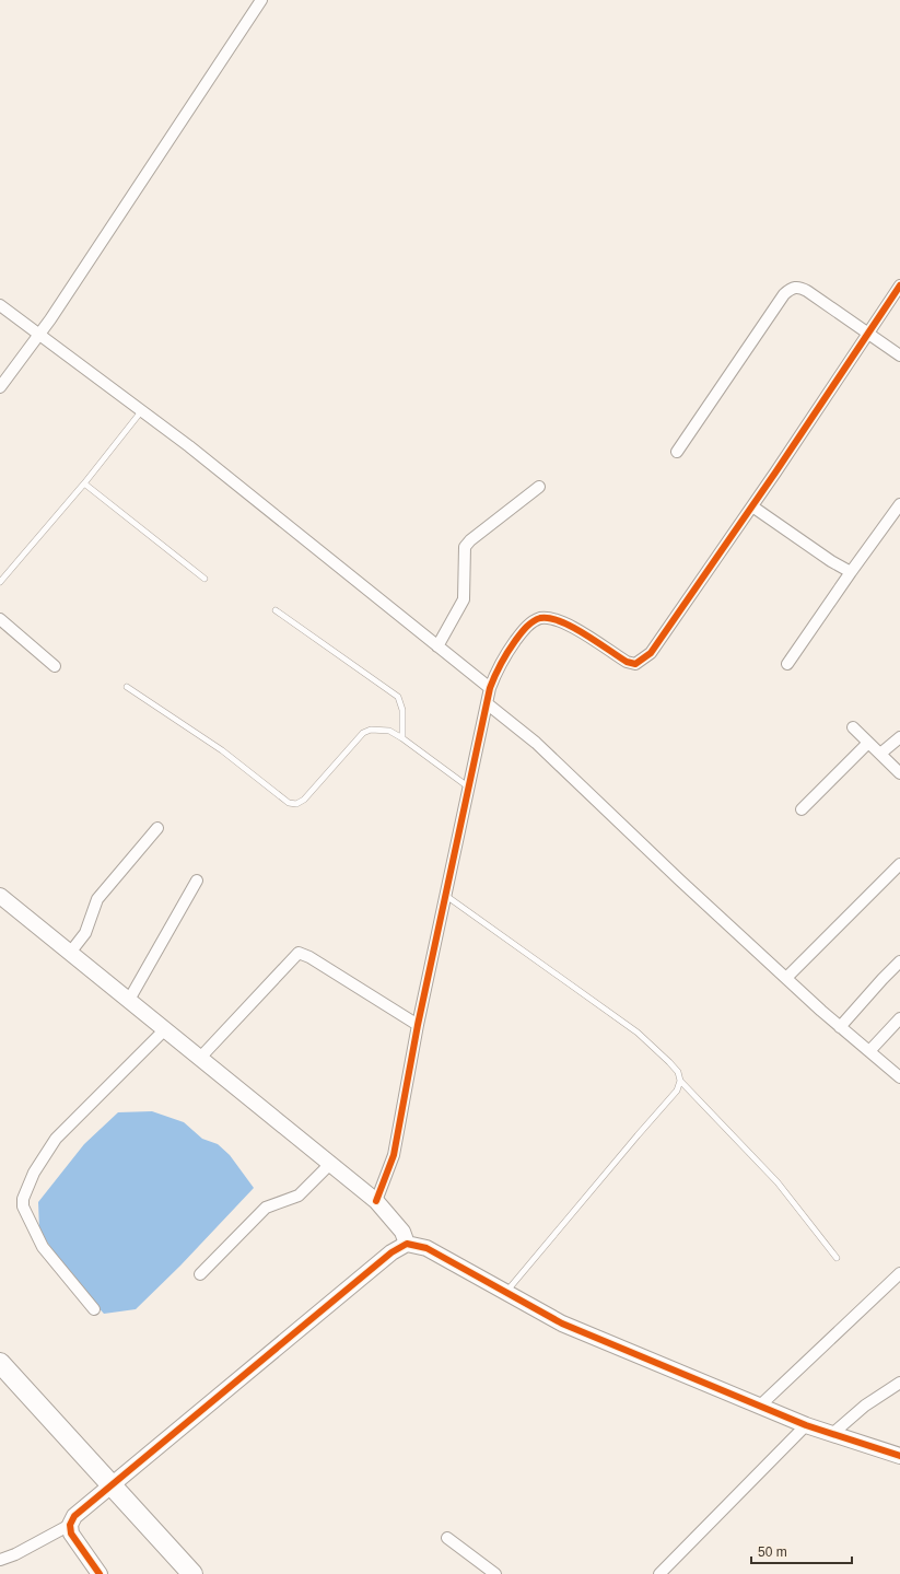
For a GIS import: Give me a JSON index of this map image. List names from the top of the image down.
{
  "scale_bar": "50 m"
}
